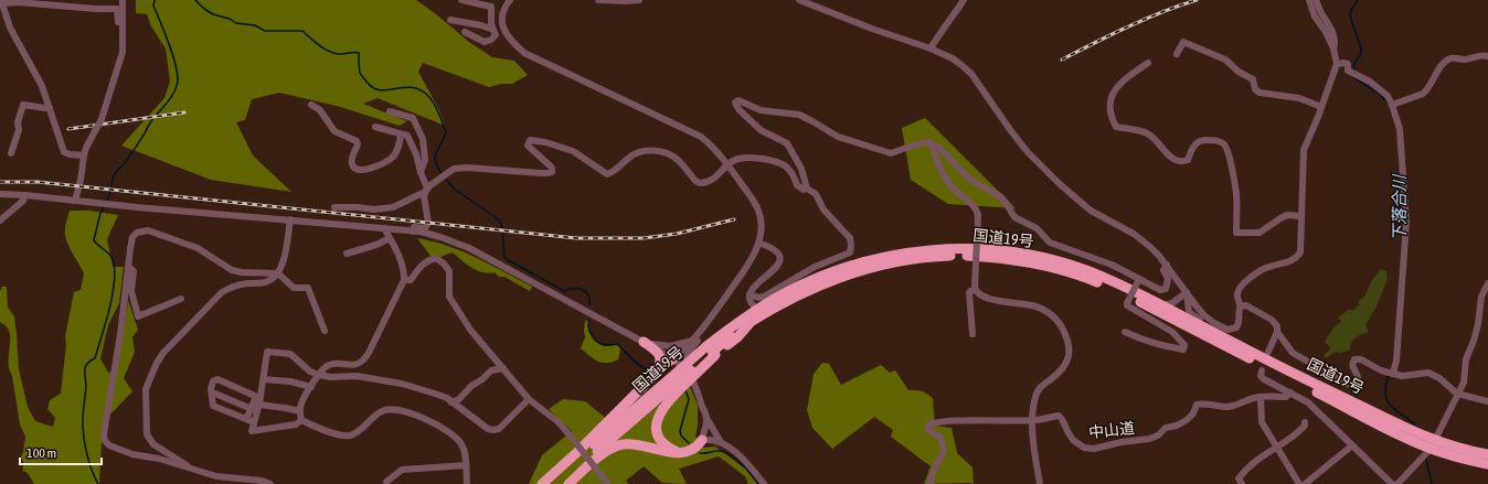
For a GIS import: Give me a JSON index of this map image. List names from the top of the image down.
{
  "streets": {
    "highway": ["国道19号"],
    "street": ["中山道"]
  },
  "water": ["下落合川"],
  "scale_bar": "100 m"
}
